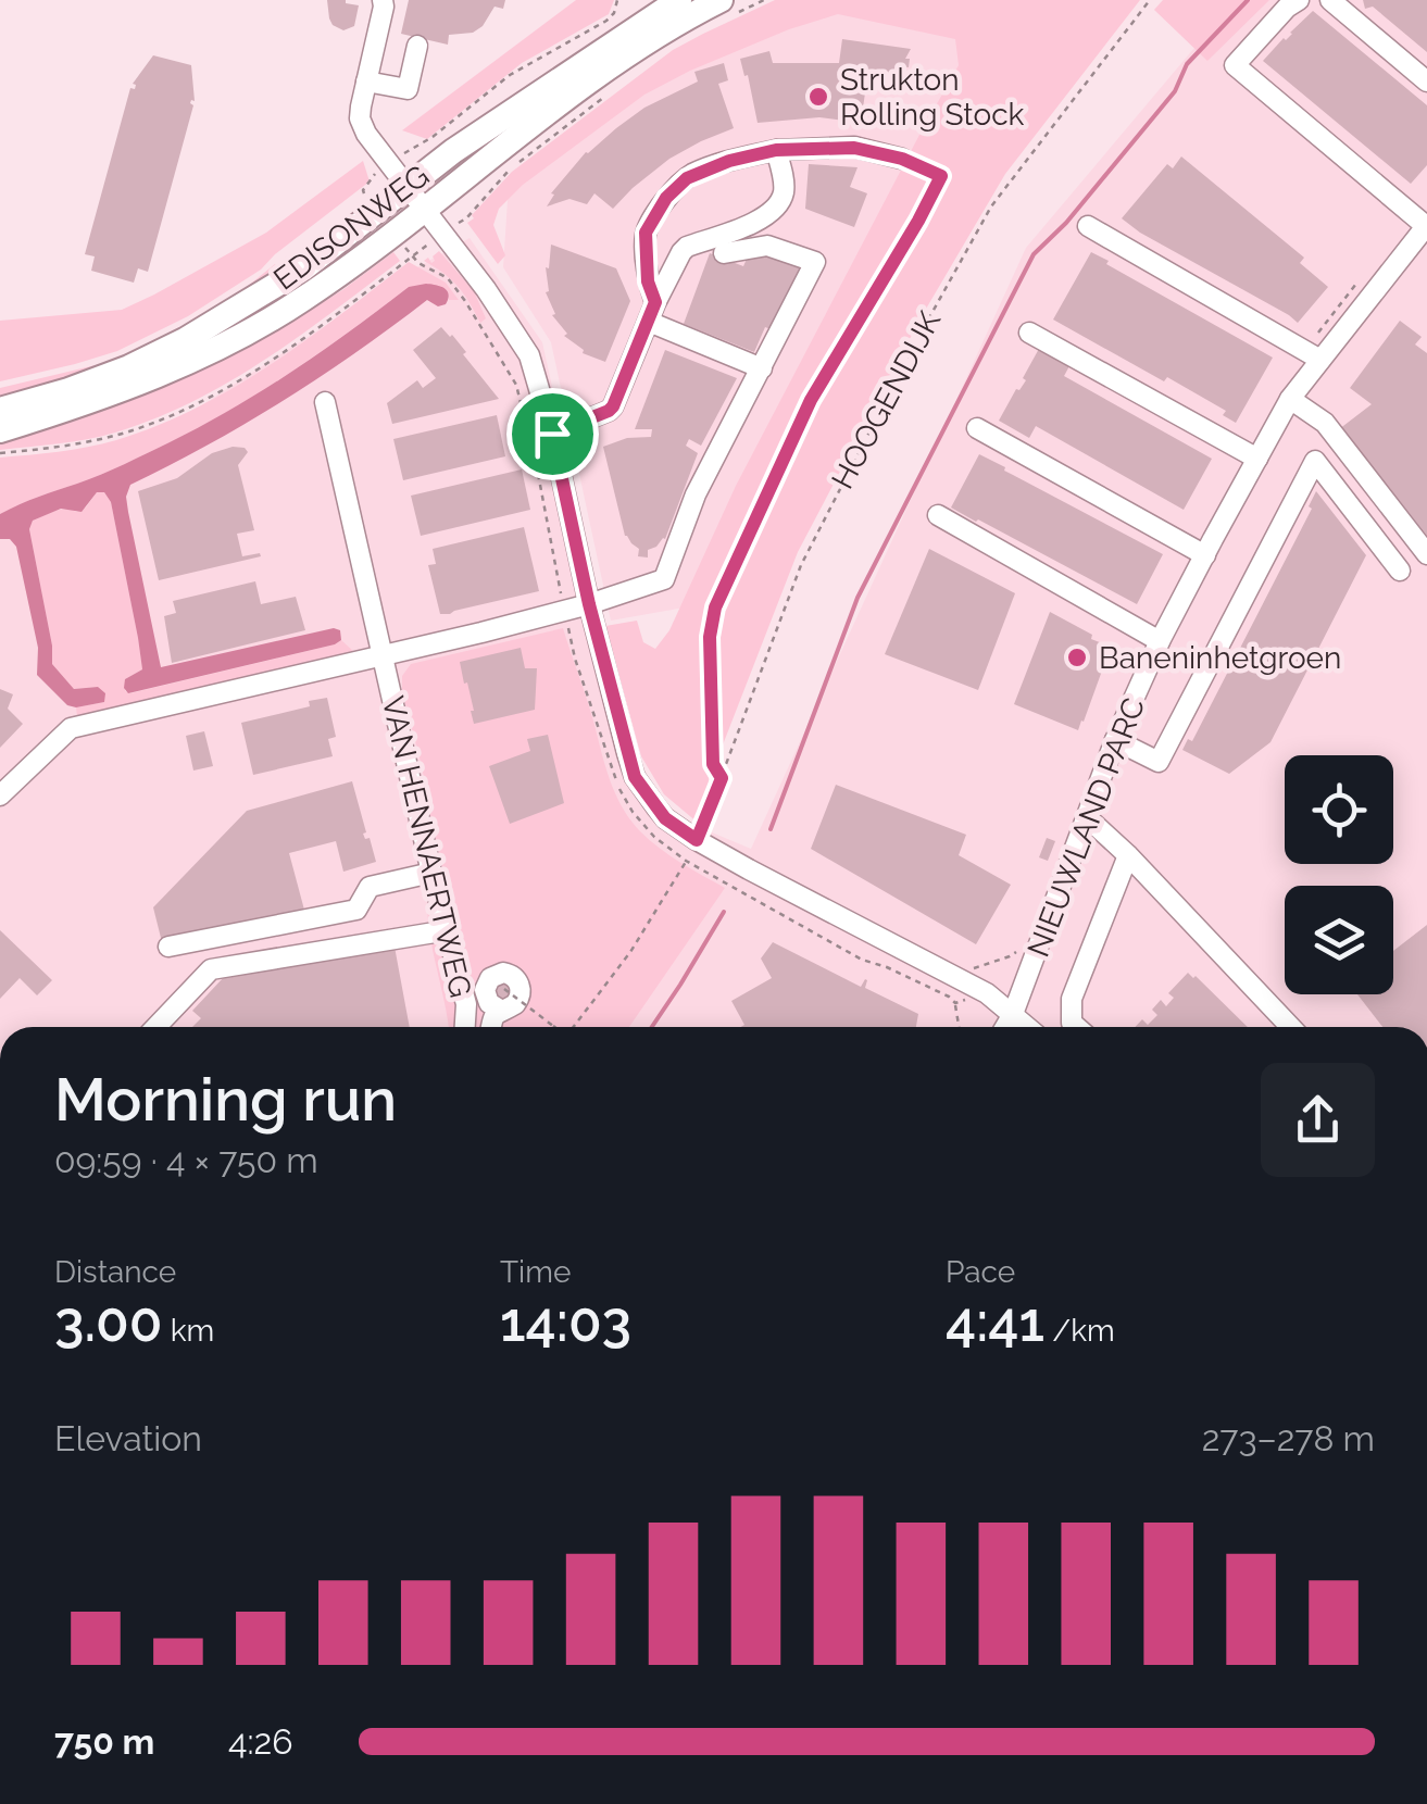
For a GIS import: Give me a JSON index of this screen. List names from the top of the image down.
{
  "streets": {
    "main road": ["EDISONWEG"],
    "street": ["NIEUWLAND PARC", "VAN HENNAERTWEG"],
    "path": ["HOOGENDIJK"]
  },
  "places": ["Strukton Rolling Stock", "Baneninhetgroen"],
  "page": {
    "heading": ["Morning run", "09:59 · 4 × 750 m"],
    "stats": [
      ["Distance", "3.00 km"],
      ["Time", "14:03"],
      ["Pace", "4:41 /km"]
    ],
    "chart": ["Elevation", "273–278 m"],
    "list": [
      {
        "name": "750 m",
        "note": "4:26"
      }
    ]
  }
}
